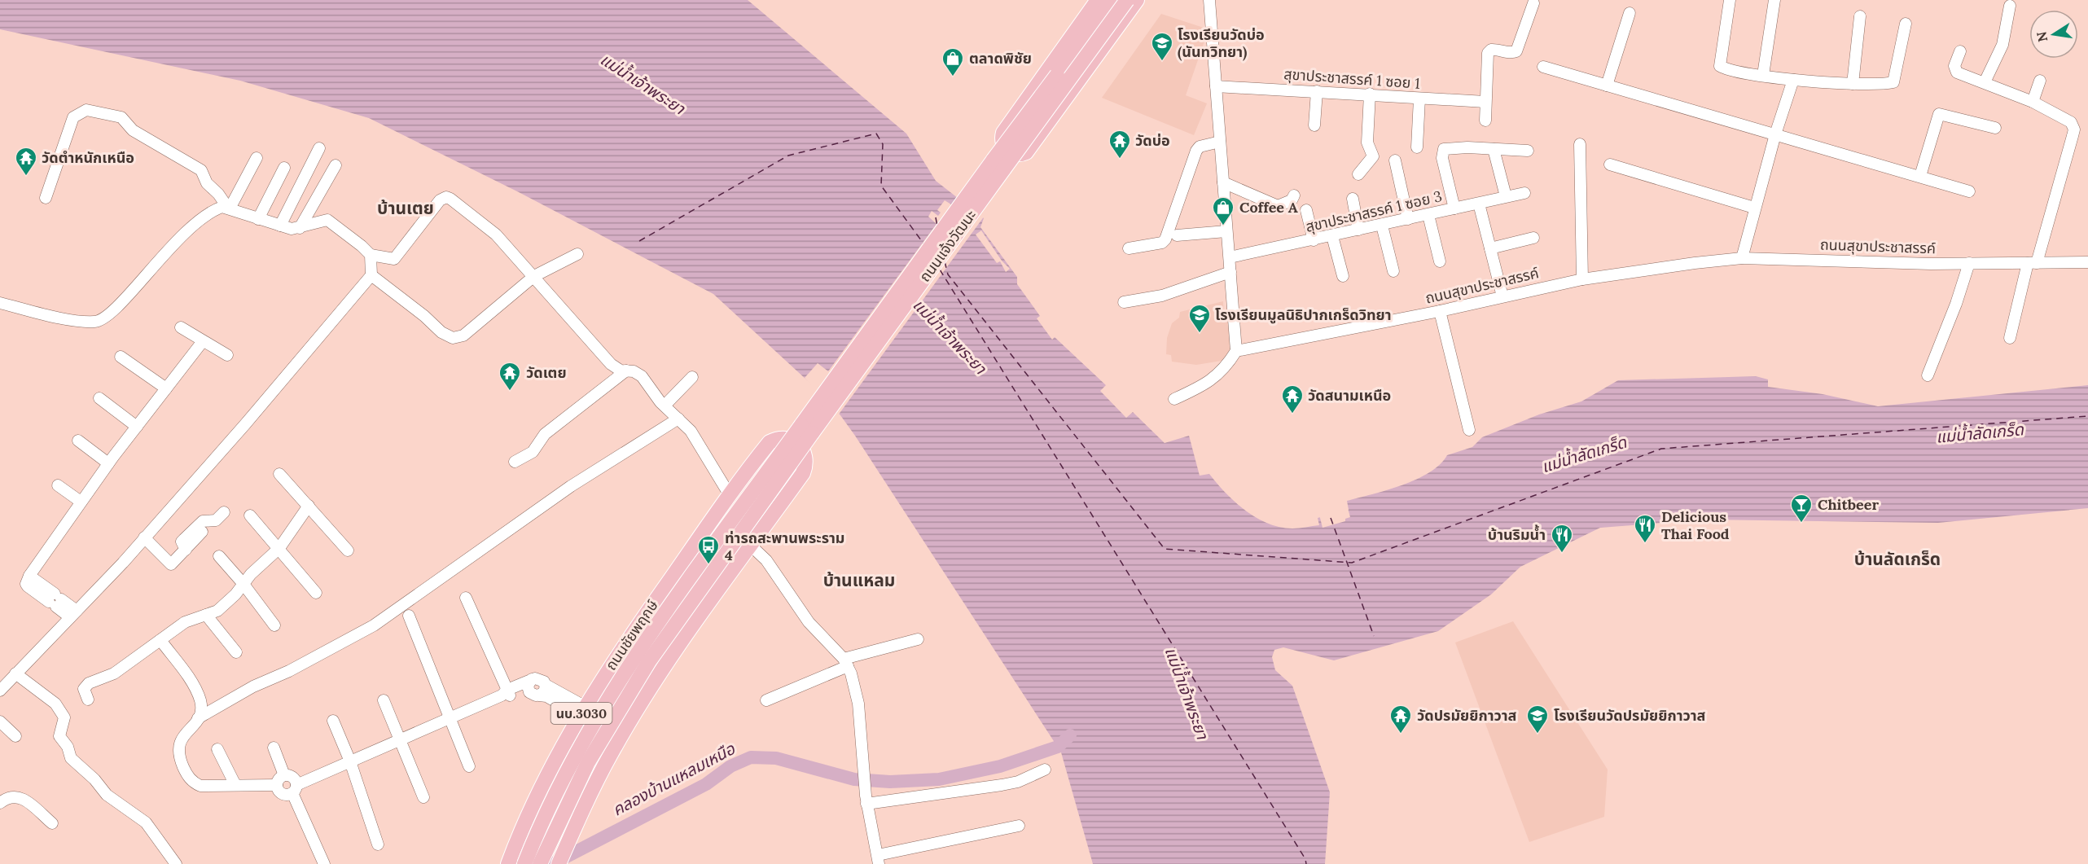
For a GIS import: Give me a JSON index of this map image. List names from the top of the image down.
{
  "streets": {
    "main road": ["ถนนแจ้งวัฒนะ", "ถนนชัยพฤกษ์", "นบ.3030"],
    "street": ["สุขาประชาสรรค์ 1 ซอย 1", "สุขาประชาสรรค์ 1 ซอย 3", "ถนนสุขาประชาสรรค์"]
  },
  "crossings": [
    ["ถนนแจ้งวัฒนะ", "ถนนชัยพฤกษ์"]
  ],
  "districts": ["บ้านเตย", "บ้านลัดเกร็ด", "บ้านแหลม"],
  "water": ["แม่น้ำเจ้าพระยา", "แม่น้ำลัดเกร็ด", "คลองบ้านแหลมเหนือ"],
  "places": {
    "school or university": ["โรงเรียนวัดบ่อ (นันทวิทยา)", "โรงเรียนมูลนิธิปากเกร็ดวิทยา", "โรงเรียนวัดปรมัยยิกาวาส"],
    "shop": ["ตลาดพิชัย", "Coffee A"],
    "temple": [
      "วัดบ่อ",
      "วัดตำหนักเหนือ",
      "วัดเตย",
      "วัดสนามเหนือ",
      "วัดปรมัยยิกาวาส"
    ],
    "bar": ["Chitbeer"],
    "restaurant": ["Delicious Thai Food", "บ้านริมน้ำ"],
    "bus stop": ["ท่ารถสะพานพระราม 4"]
  },
  "north": "left"
}
